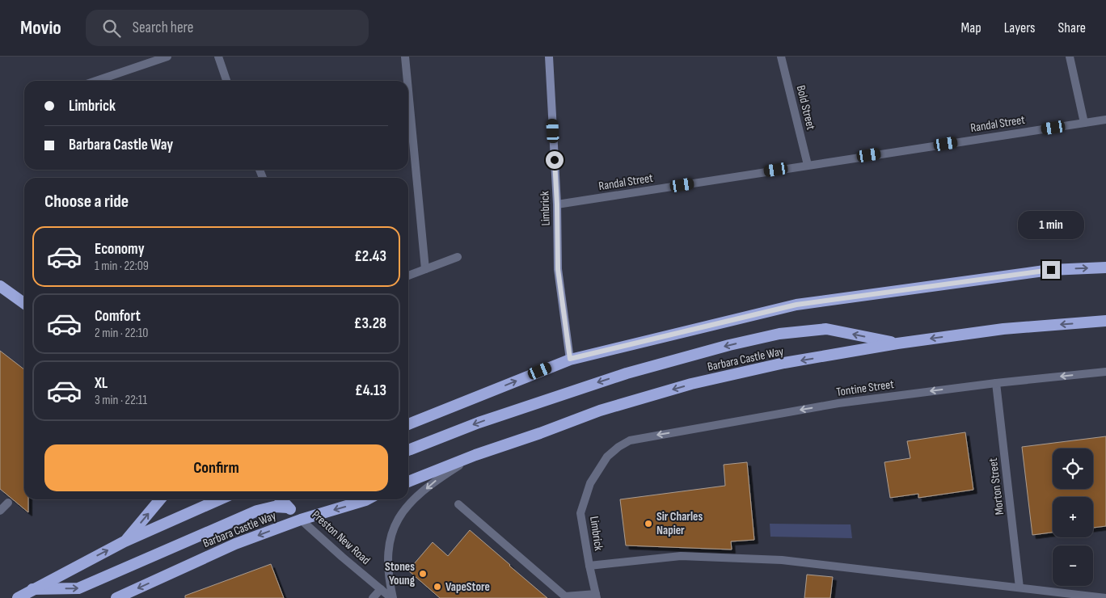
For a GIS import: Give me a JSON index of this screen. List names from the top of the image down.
{
  "streets": {
    "highway": ["Barbara Castle Way", "Preston New Road"],
    "main road": ["Limbrick"],
    "street": [
      "Bold Street",
      "Randal Street",
      "Tontine Street",
      "Morton Street"
    ]
  },
  "crossings": [
    ["Bold Street", "Randal Street"],
    ["Randal Street", "Limbrick"],
    ["Limbrick", "Tontine Street"],
    ["Barbara Castle Way", "Preston New Road"],
    ["Tontine Street", "Morton Street"]
  ],
  "one_way": ["Tontine Street"],
  "places": ["Sir Charles Napier", "Stones Young", "VapeStore"],
  "page": {
    "header": "Movio",
    "search": "Search here",
    "nav": ["Map", "Layers", "Share"],
    "banner": ["Limbrick", "Barbara Castle Way"],
    "heading": "Choose a ride",
    "bubble": "1 min",
    "list": [
      {
        "name": "Economy",
        "note": "1 min · 22:09",
        "value": "£2.43"
      },
      {
        "name": "Comfort",
        "note": "2 min · 22:10",
        "value": "£3.28"
      },
      {
        "name": "XL",
        "note": "3 min · 22:11",
        "value": "£4.13"
      }
    ],
    "buttons": "Confirm",
    "map_buttons": ["+", "−"]
  }
}
